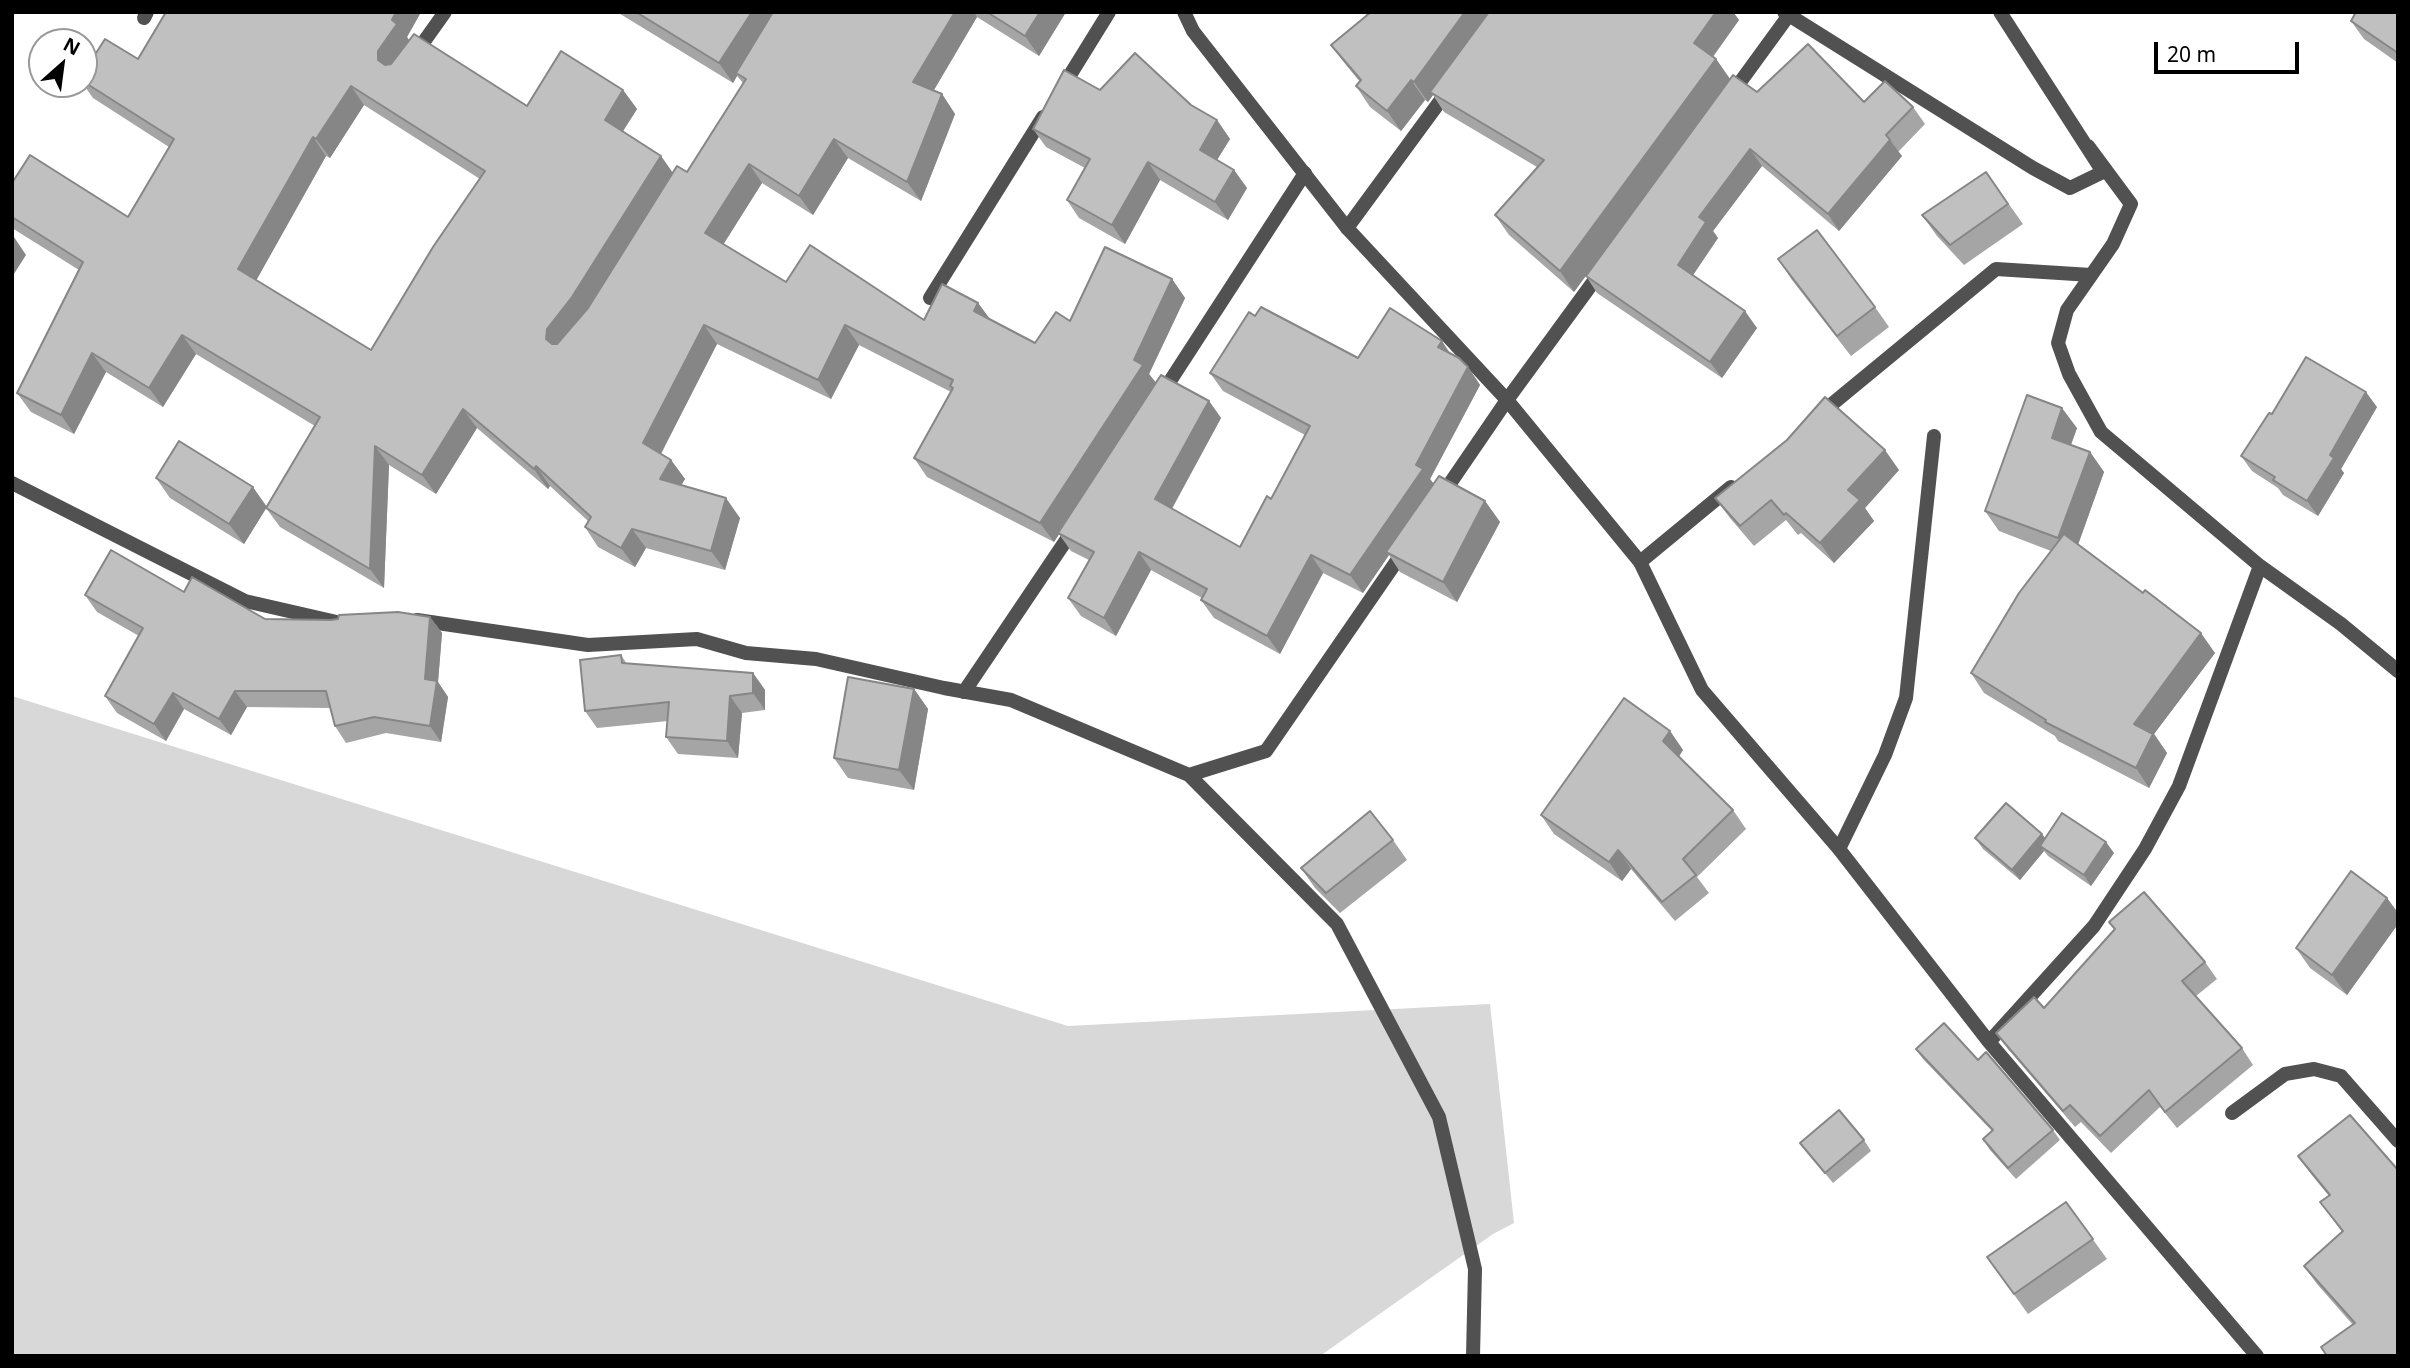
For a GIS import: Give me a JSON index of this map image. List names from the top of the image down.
{
  "scale_bar": "20 m",
  "north": "top right"
}
